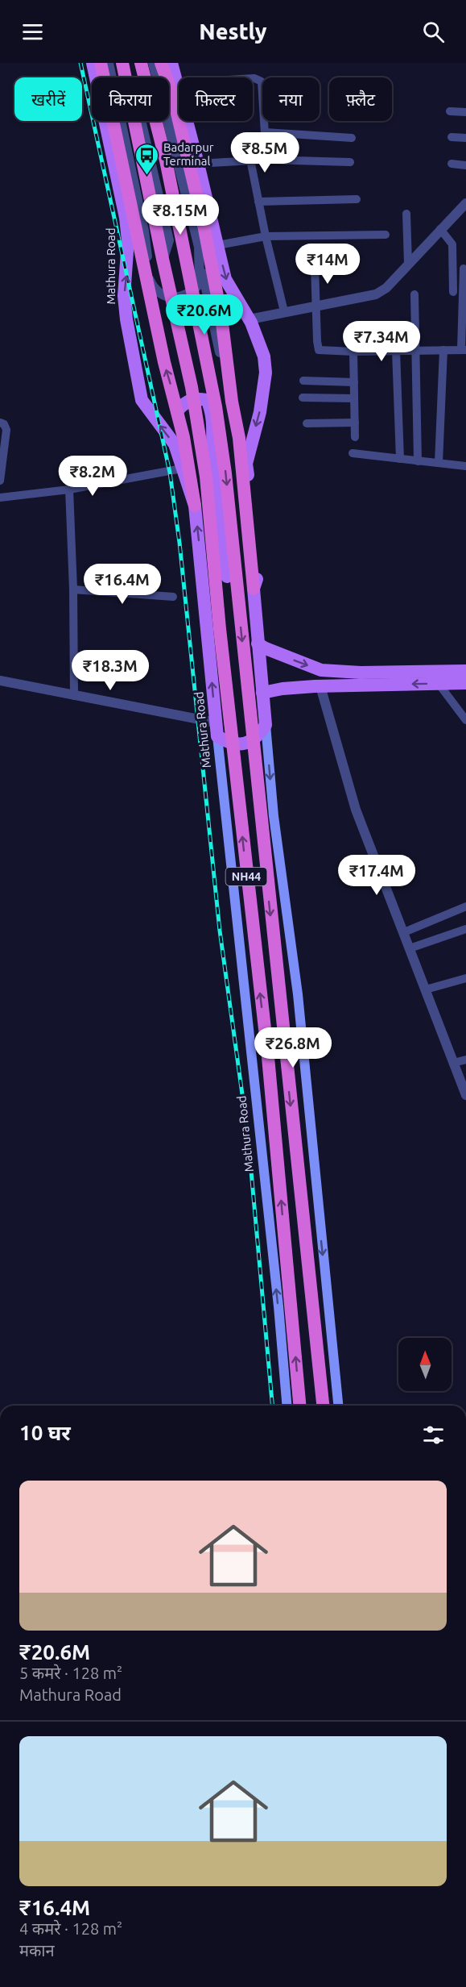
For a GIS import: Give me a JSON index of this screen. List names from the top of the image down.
{
  "streets": {
    "highway": ["NH44"],
    "main road": ["Mathura Road"]
  },
  "places": {
    "bus stop": ["Badarpur Terminal"]
  },
  "north": "top",
  "page": {
    "header": "Nestly",
    "chip": [
      "खरीदें",
      "किराया",
      "फ़िल्टर",
      "नया",
      "फ़्लैट"
    ],
    "price": [
      "₹8.5M",
      "₹8.15M",
      "₹14M",
      "₹20.6M",
      "₹7.34M",
      "₹8.2M",
      "₹16.4M",
      "₹18.3M",
      "₹17.4M",
      "₹26.8M"
    ],
    "heading": "10 घर",
    "list": [
      {
        "name": "₹20.6M",
        "note": "5 कमरे · 128 m² · Mathura Road"
      },
      {
        "name": "₹16.4M",
        "note": "4 कमरे · 128 m² · मकान"
      }
    ]
  }
}
